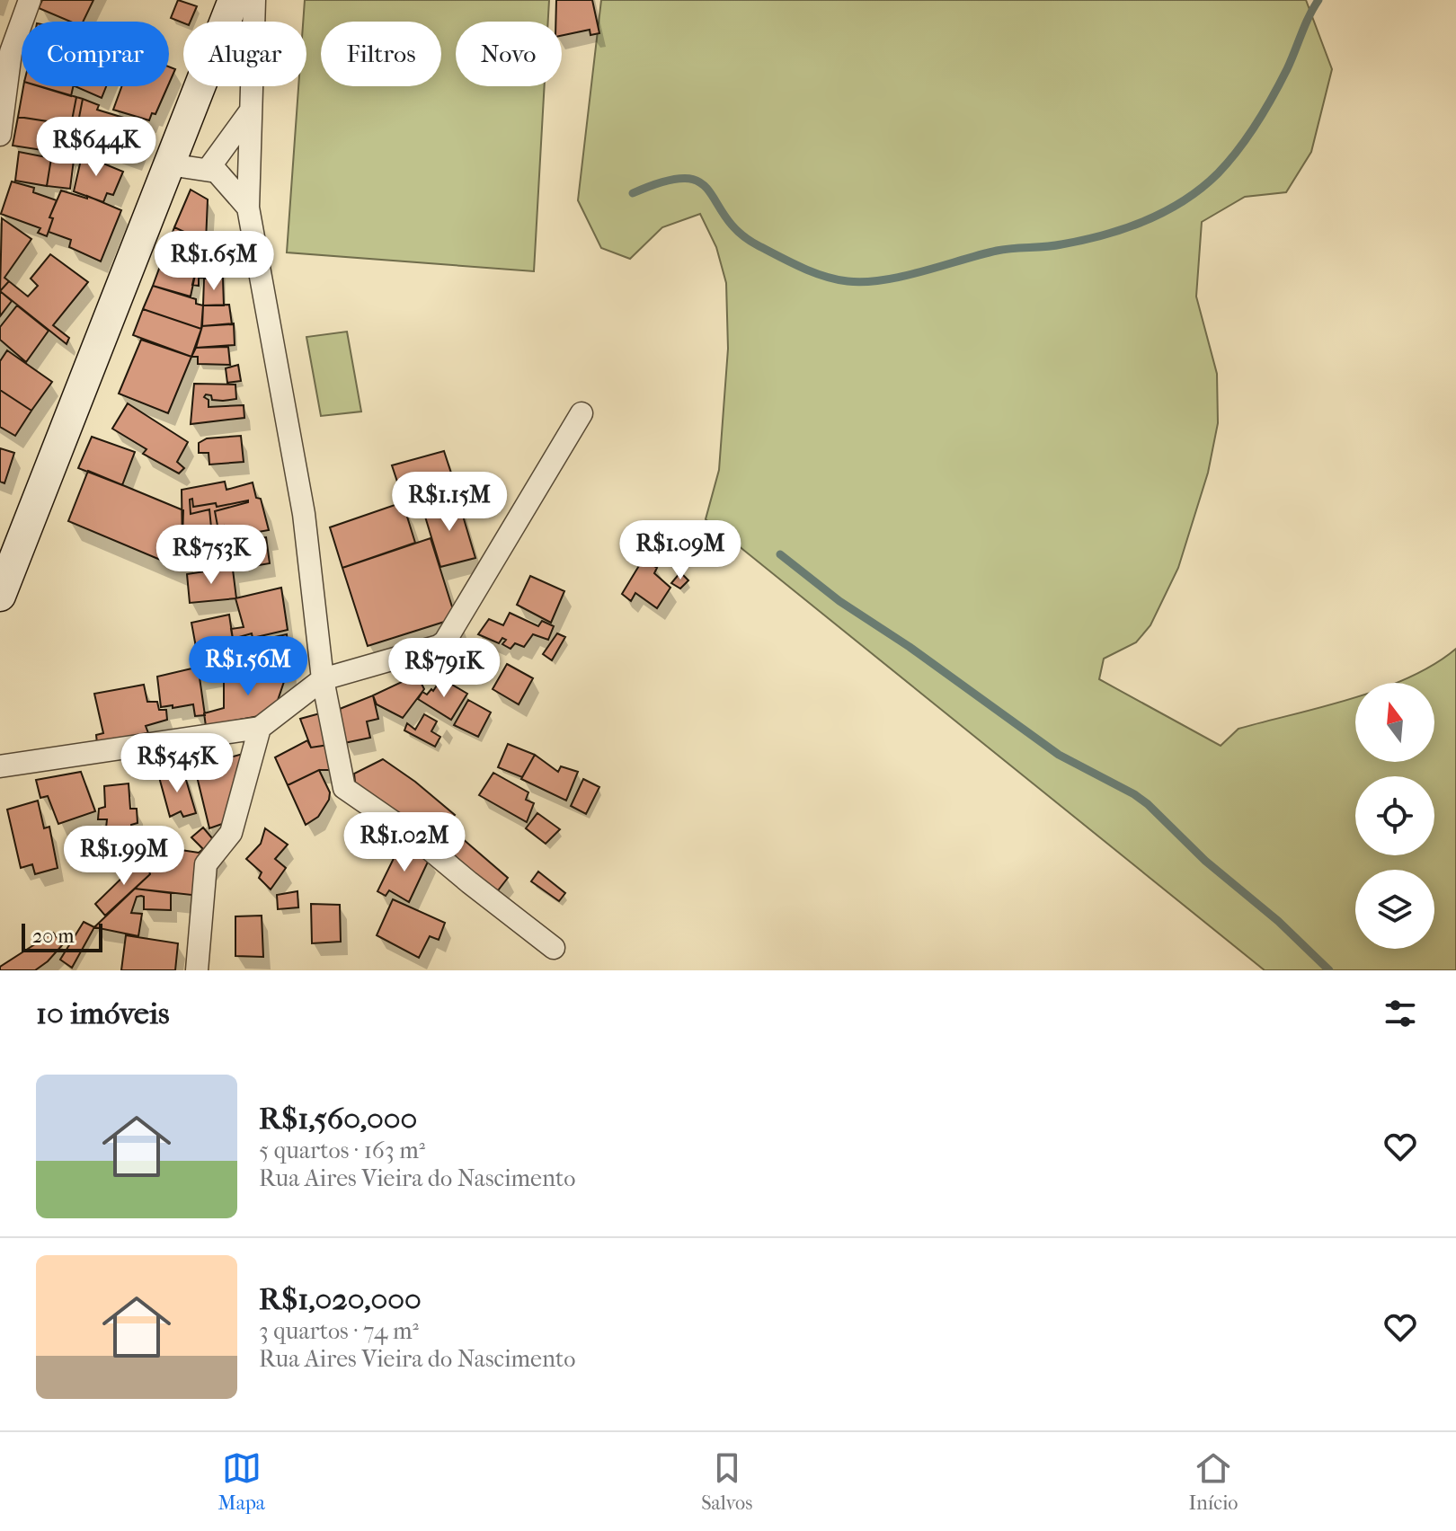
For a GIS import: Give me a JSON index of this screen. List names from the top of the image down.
{
  "scale_bar": "20 m",
  "north": "top",
  "page": {
    "chip": [
      "Comprar",
      "Alugar",
      "Filtros",
      "Novo"
    ],
    "price": [
      "R$644K",
      "R$1.65M",
      "R$1.15M",
      "R$1.09M",
      "R$753K",
      "R$1.56M",
      "R$791K",
      "R$545K",
      "R$1.02M",
      "R$1.99M"
    ],
    "scale": "20 m",
    "heading": "10 imóveis",
    "list": [
      {
        "name": "R$1,560,000",
        "note": "5 quartos · 163 m² · Rua Aires Vieira do Nascimento"
      },
      {
        "name": "R$1,020,000",
        "note": "3 quartos · 74 m² · Rua Aires Vieira do Nascimento"
      }
    ],
    "tabs": ["Mapa", "Salvos", "Início"]
  }
}
